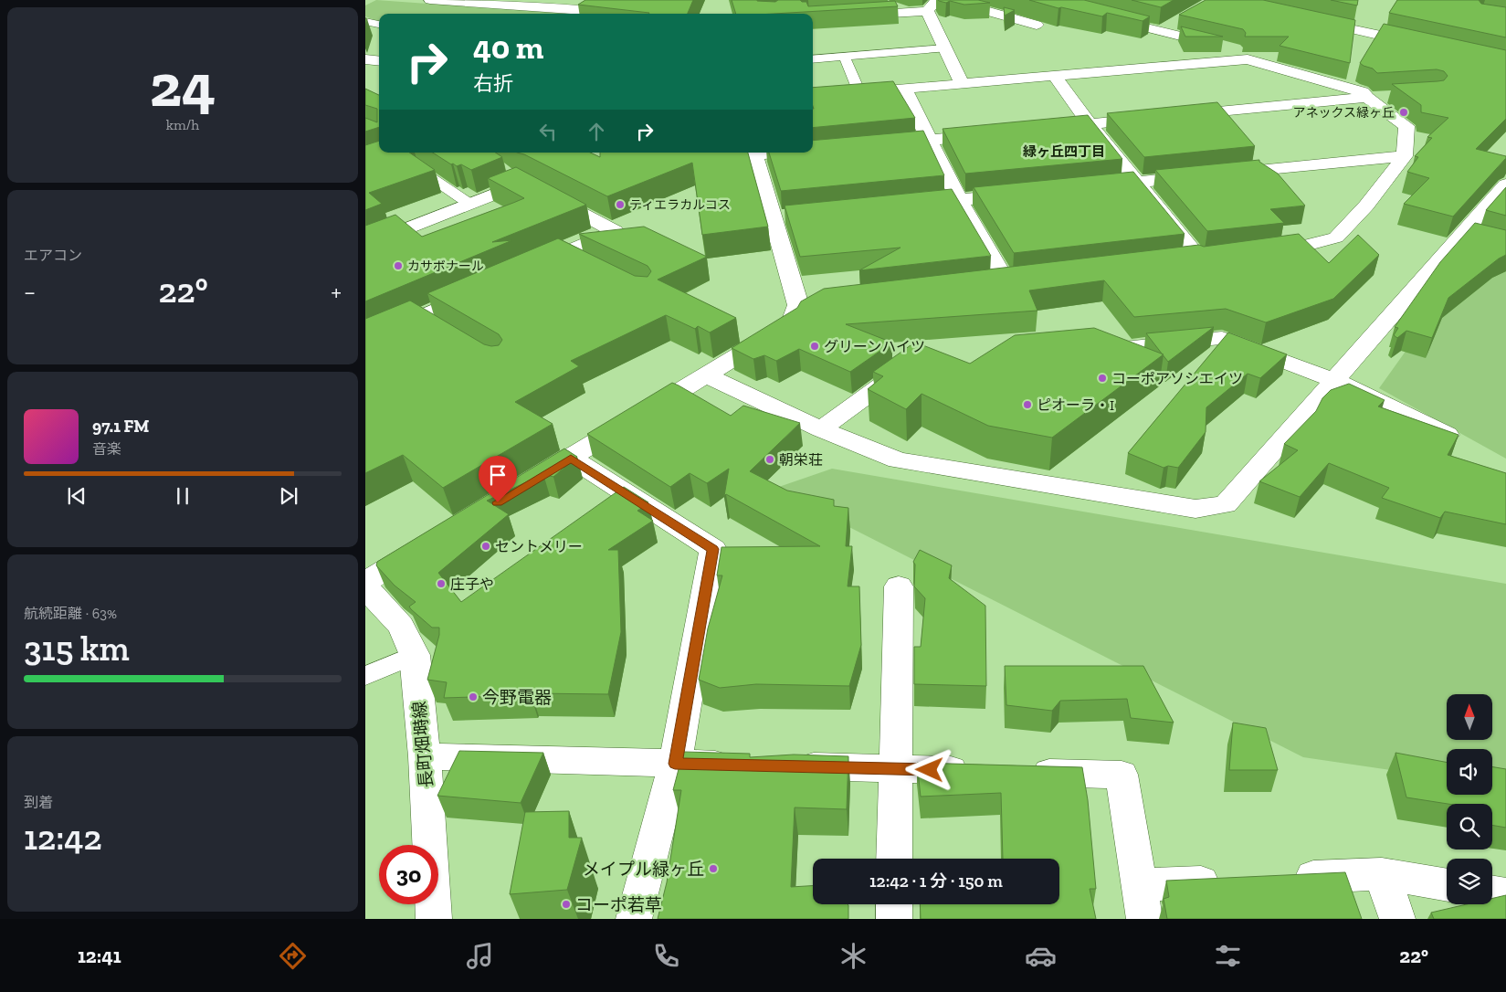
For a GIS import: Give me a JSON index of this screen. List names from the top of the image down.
{
  "streets": {
    "street": ["長町畑塒線"]
  },
  "districts": ["緑ヶ丘四丁目"],
  "places": [
    "アネックス緑ヶ丘",
    "ティエラカルコス",
    "カサボナール",
    "グリーンハイツ",
    "コーポアソシエイツ",
    "ピオーラ・I",
    "朝栄荘",
    "セントメリー",
    "庄子や",
    "今野電器",
    "メイプル緑ヶ丘",
    "コーポ若草"
  ],
  "north": "top",
  "page": {
    "tile": [
      ["24", "km/h"],
      "エアコン",
      ["航続距離 · 63%", "315 km"],
      ["到着", "12:42"]
    ],
    "turn": ["40 m", "右折"],
    "heat": ["−", "22°", "+"],
    "song": ["97.1 FM", "音楽"],
    "limit": "30",
    "trip": "12:42 · 1 分 · 150 m",
    "tabs": ["12:41", "22°"]
  }
}
